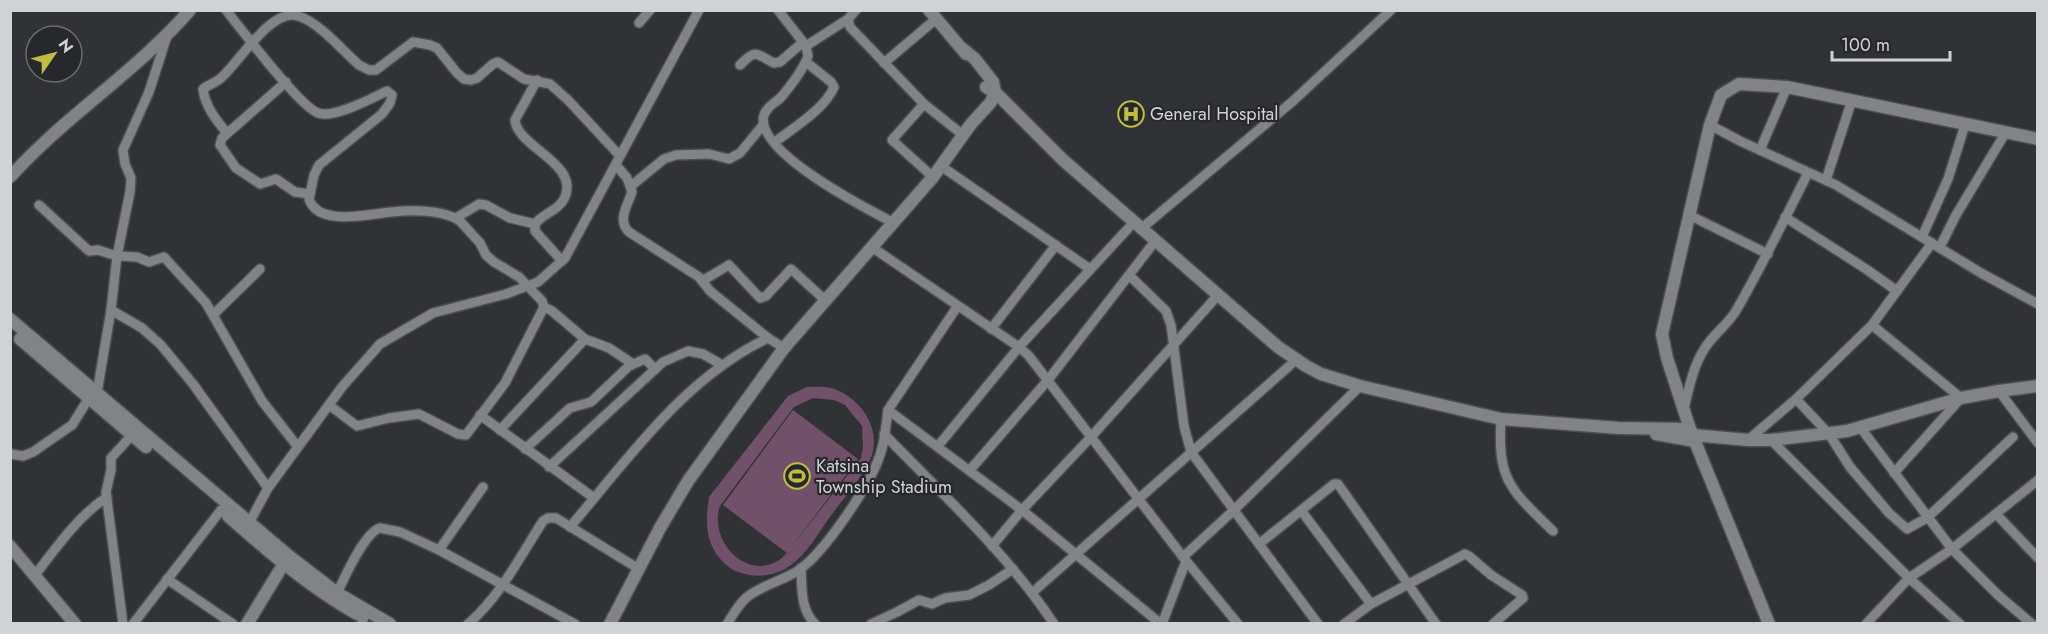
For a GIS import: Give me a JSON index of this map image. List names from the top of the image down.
{
  "places": {
    "hospital": ["General Hospital"],
    "sports": ["Katsina Township Stadium"]
  },
  "scale_bar": "100 m",
  "north": "top right"
}
